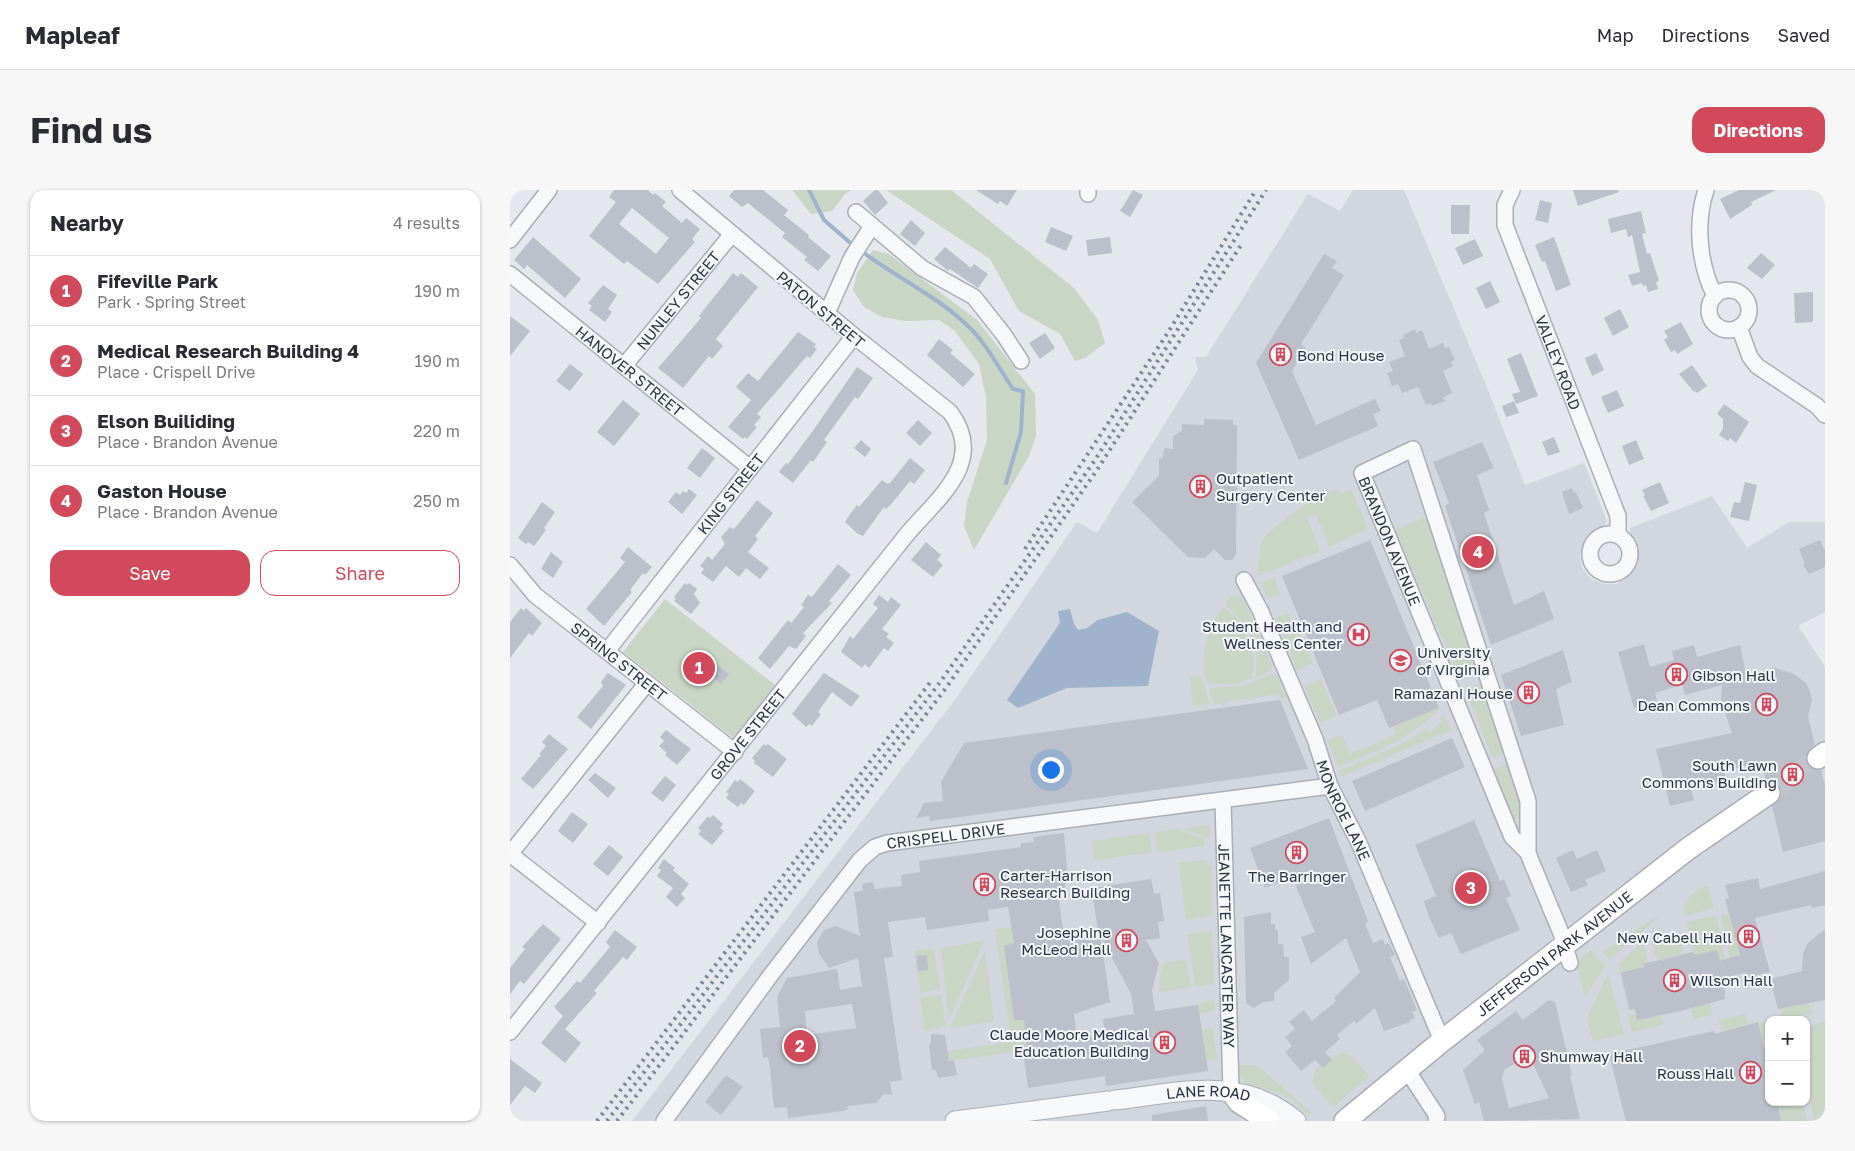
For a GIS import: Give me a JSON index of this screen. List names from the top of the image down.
{
  "streets": {
    "main road": ["JEFFERSON PARK AVENUE"],
    "street": [
      "NUNLEY STREET",
      "PATON STREET",
      "VALLEY ROAD",
      "HANOVER STREET",
      "KING STREET",
      "BRANDON AVENUE",
      "SPRING STREET",
      "GROVE STREET",
      "MONROE LANE",
      "CRISPELL DRIVE",
      "JEANETTE LANCASTER WAY",
      "LANE ROAD"
    ]
  },
  "crossings": [
    ["NUNLEY STREET", "PATON STREET"],
    ["NUNLEY STREET", "HANOVER STREET"],
    ["PATON STREET", "KING STREET"],
    ["PATON STREET", "GROVE STREET"],
    ["HANOVER STREET", "KING STREET"],
    ["KING STREET", "SPRING STREET"],
    ["BRANDON AVENUE", "JEFFERSON PARK AVENUE"],
    ["SPRING STREET", "GROVE STREET"],
    ["MONROE LANE", "CRISPELL DRIVE"],
    ["MONROE LANE", "JEFFERSON PARK AVENUE"],
    ["CRISPELL DRIVE", "JEANETTE LANCASTER WAY"],
    ["JEANETTE LANCASTER WAY", "LANE ROAD"]
  ],
  "places": {
    "building": [
      "Bond House",
      "Outpatient Surgery Center",
      "Gibson Hall",
      "Ramazani House",
      "Dean Commons",
      "South Lawn Commons Building",
      "The Barringer",
      "Carter-Harrison Research Building",
      "New Cabell Hall",
      "Josephine McLeod Hall",
      "Wilson Hall",
      "Claude Moore Medical Education Building",
      "Shumway Hall",
      "Rouss Hall"
    ],
    "hospital": ["Student Health and Wellness Center"],
    "school or university": ["University of Virginia"]
  },
  "page": {
    "header": "Mapleaf",
    "nav": ["Map", "Directions", "Saved"],
    "buttons": [
      "Directions",
      ["Save", "Share"]
    ],
    "title": "Find us",
    "heading": ["Nearby", "4 results"],
    "list": [
      {
        "mark": "1",
        "name": "Fifeville Park",
        "note": "Park · Spring Street",
        "value": "190 m"
      },
      {
        "mark": "2",
        "name": "Medical Research Building 4",
        "note": "Place · Crispell Drive",
        "value": "190 m"
      },
      {
        "mark": "3",
        "name": "Elson Builiding",
        "note": "Place · Brandon Avenue",
        "value": "220 m"
      },
      {
        "mark": "4",
        "name": "Gaston House",
        "note": "Place · Brandon Avenue",
        "value": "250 m"
      }
    ],
    "pins": [
      "4",
      "1",
      "3",
      "2"
    ],
    "map_buttons": ["+", "−"]
  }
}
